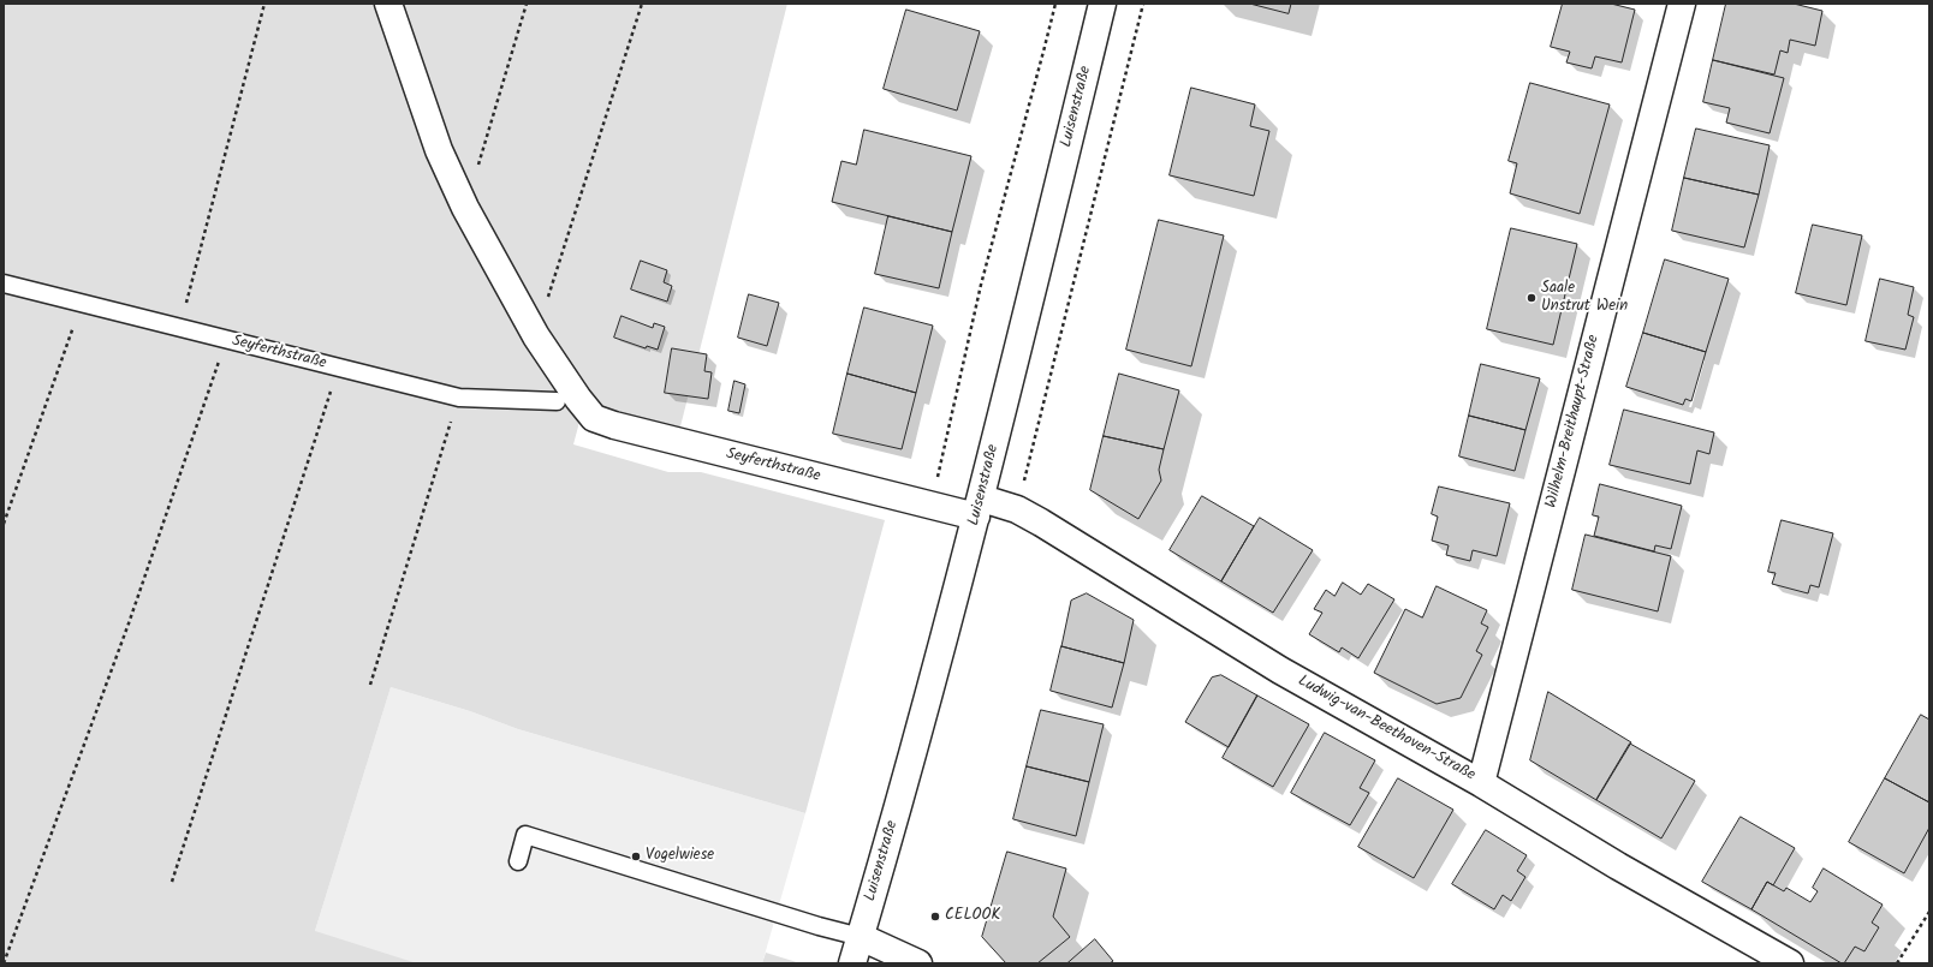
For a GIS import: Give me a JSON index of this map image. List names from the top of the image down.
{
  "streets": {
    "street": [
      "Luisenstraße",
      "Seyferthstraße",
      "Wilhelm-Breithaupt-Straße",
      "Ludwig-van-Beethoven-Straße"
    ]
  },
  "crossings": [
    ["Luisenstraße", "Seyferthstraße"],
    ["Luisenstraße", "Ludwig-van-Beethoven-Straße"],
    ["Seyferthstraße", "Ludwig-van-Beethoven-Straße"],
    ["Wilhelm-Breithaupt-Straße", "Ludwig-van-Beethoven-Straße"]
  ],
  "places": ["Saale Unstrut Wein", "Vogelwiese", "CELOOK"]
}
